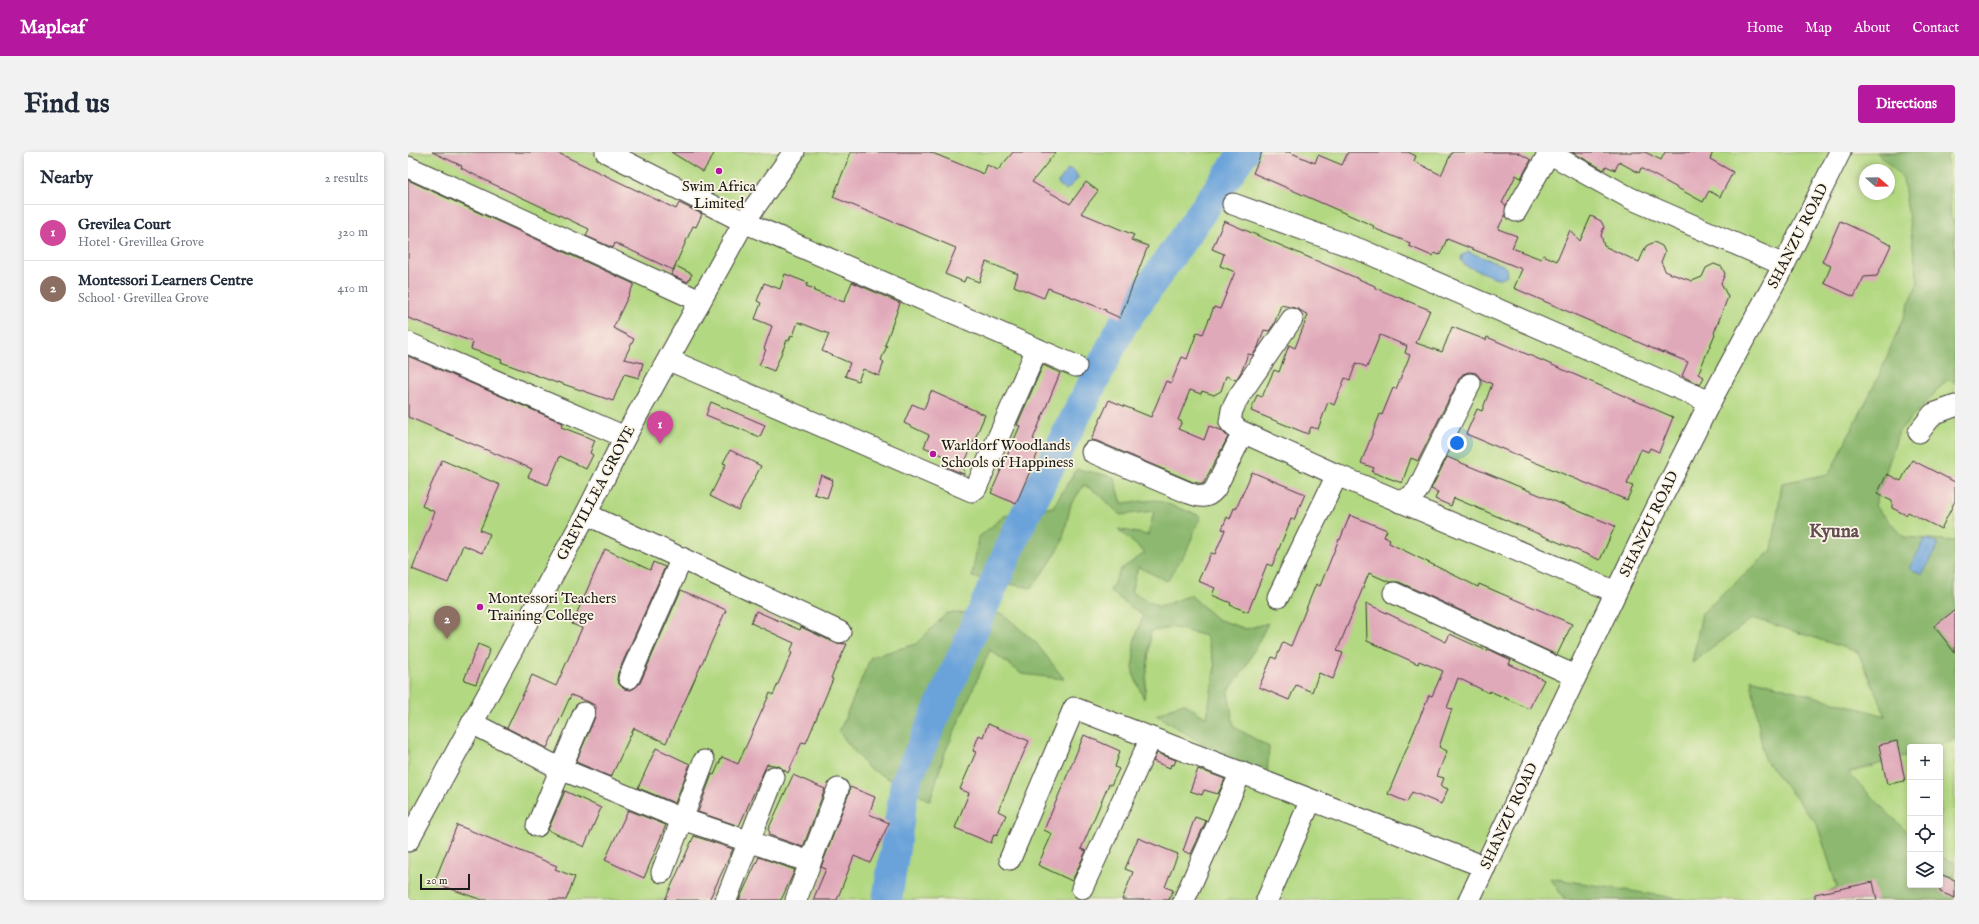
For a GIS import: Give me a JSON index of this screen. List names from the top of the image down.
{
  "streets": {
    "street": ["SHANZU ROAD", "GREVILLEA GROVE"]
  },
  "districts": ["Kyuna"],
  "places": ["Swim Africa Limited", "Warldorf Woodlands Schools of Happiness", "Montessori Teachers Training College"],
  "scale_bar": "20 m",
  "north": "right",
  "page": {
    "header": "Mapleaf",
    "nav": [
      "Home",
      "Map",
      "About",
      "Contact"
    ],
    "buttons": "Directions",
    "title": "Find us",
    "heading": ["Nearby", "2 results"],
    "list": [
      {
        "mark": "1",
        "name": "Grevilea Court",
        "note": "Hotel · Grevillea Grove",
        "value": "320 m"
      },
      {
        "mark": "2",
        "name": "Montessori Learners Centre",
        "note": "School · Grevillea Grove",
        "value": "410 m"
      }
    ],
    "pins": ["1", "2"],
    "map_buttons": ["+", "−"],
    "scale": "20 m"
  }
}
